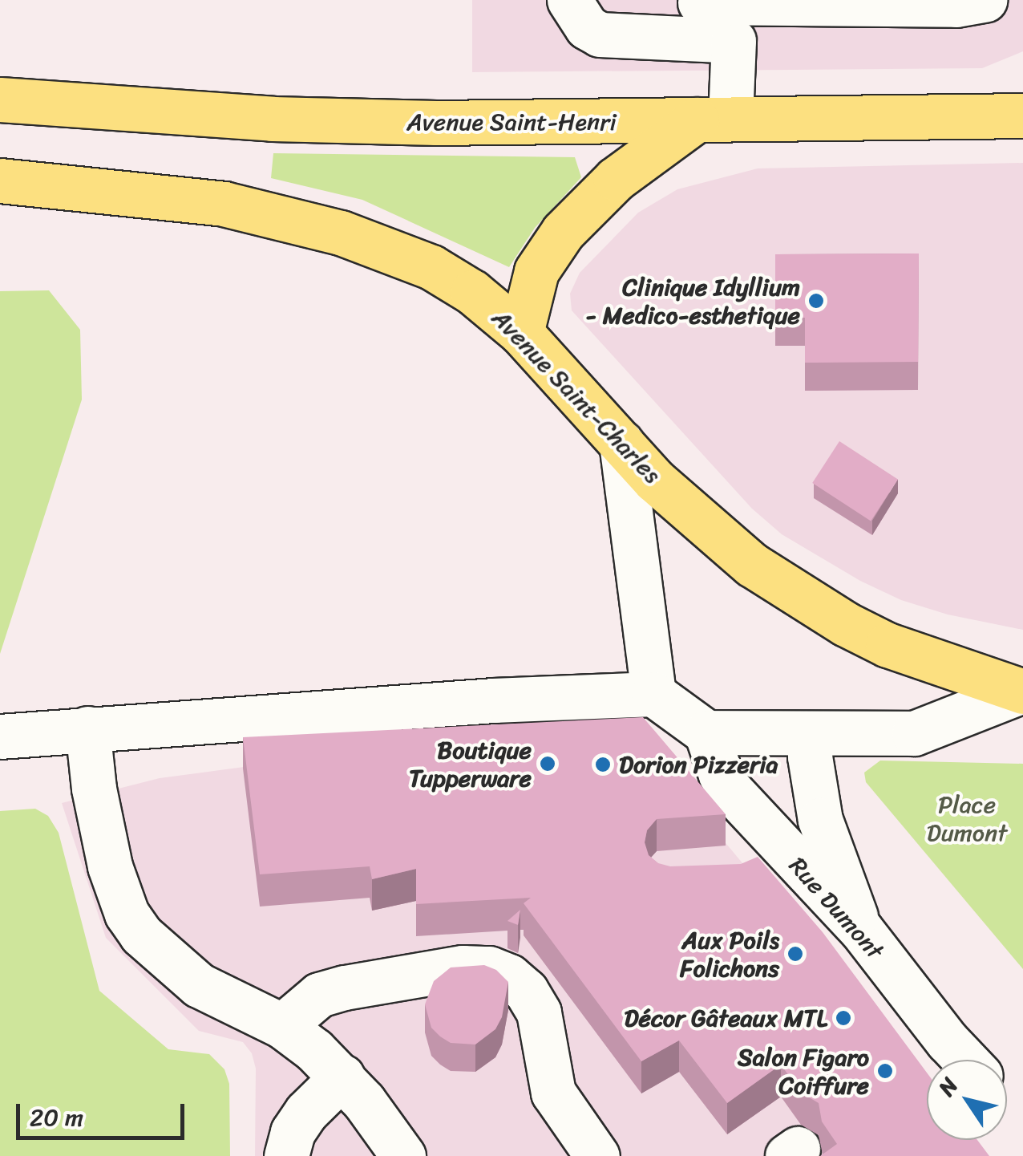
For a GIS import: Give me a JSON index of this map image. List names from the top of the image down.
{
  "streets": {
    "main road": ["Avenue Saint-Henri", "Avenue Saint-Charles"],
    "street": ["Rue Dumont"]
  },
  "crossings": [
    ["Avenue Saint-Charles", "Rue Dumont"]
  ],
  "parks": ["Place Dumont"],
  "places": [
    "Clinique Idyllium - Medico-esthetique",
    "Boutique Tupperware",
    "Dorion Pizzeria",
    "Aux Poils Folichons",
    "Décor Gâteaux MTL",
    "Salon Figaro Coiffure"
  ],
  "scale_bar": "20 m",
  "north": "top left"
}
